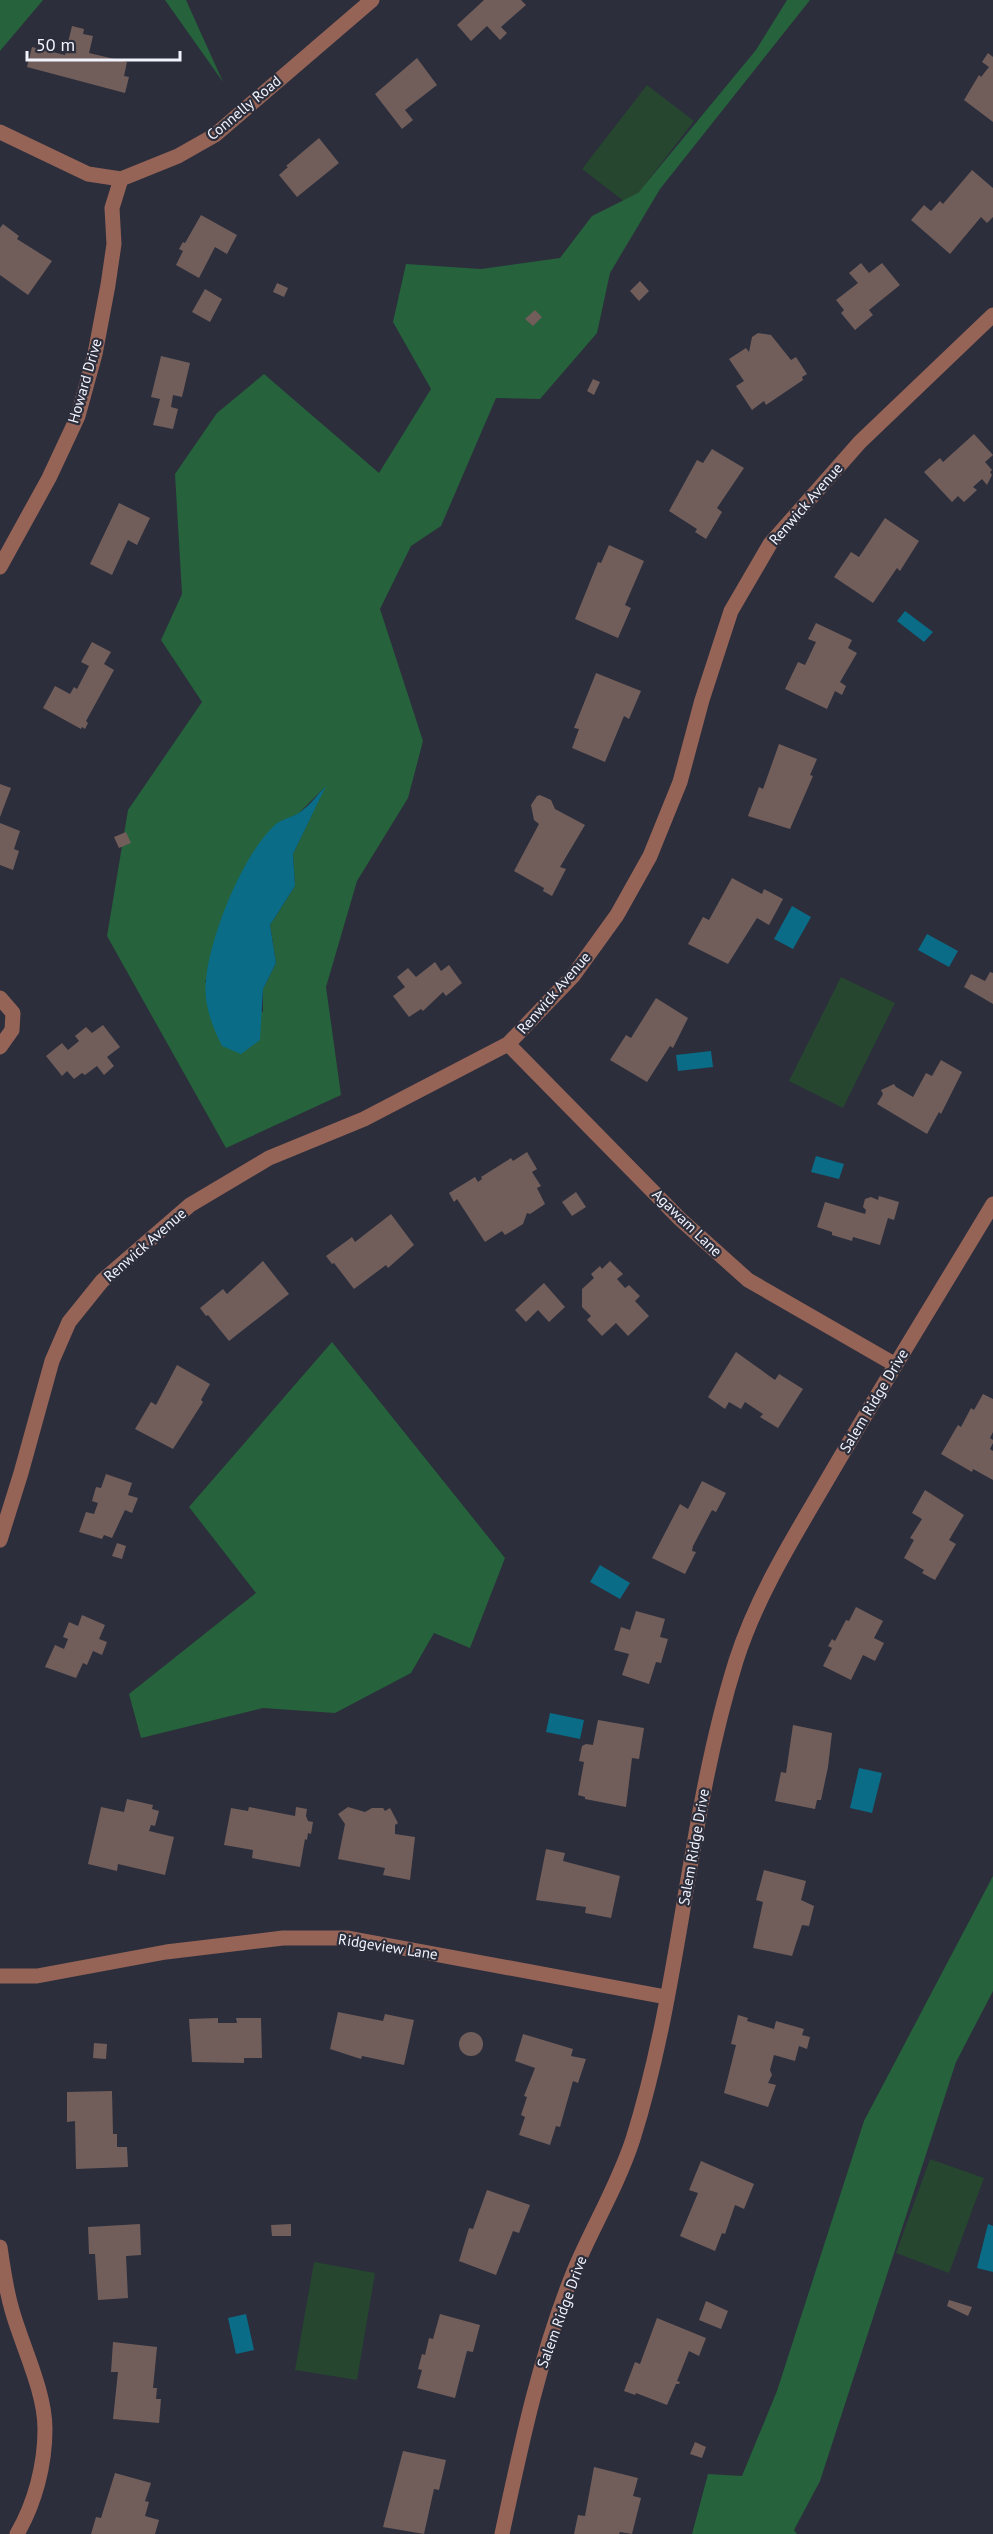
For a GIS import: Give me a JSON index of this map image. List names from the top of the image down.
{
  "streets": {
    "street": [
      "Connelly Road",
      "Howard Drive",
      "Renwick Avenue",
      "Agawam Lane",
      "Salem Ridge Drive",
      "Ridgeview Lane"
    ]
  },
  "crossings": [
    ["Connelly Road", "Howard Drive"],
    ["Renwick Avenue", "Agawam Lane"],
    ["Agawam Lane", "Salem Ridge Drive"],
    ["Salem Ridge Drive", "Ridgeview Lane"]
  ],
  "scale_bar": "50 m"
}
